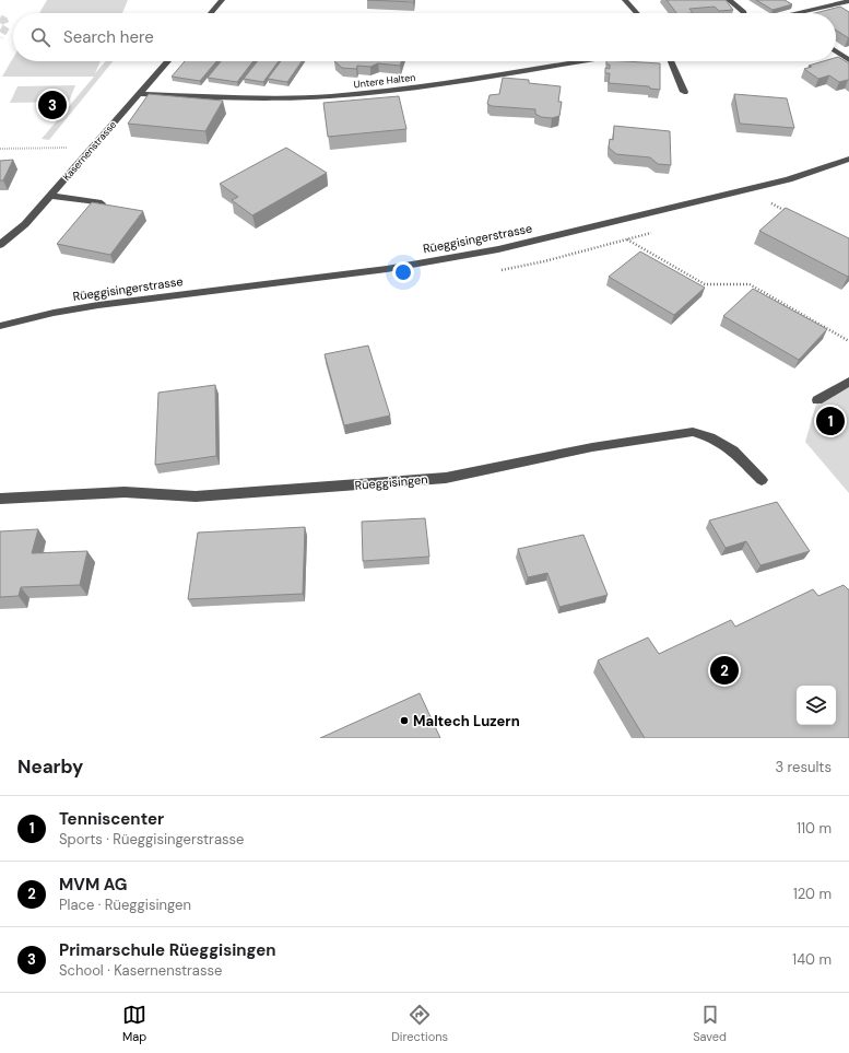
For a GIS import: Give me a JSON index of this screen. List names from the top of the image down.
{
  "streets": {
    "street": [
      "Untere Halten",
      "Kasernenstrasse",
      "Rüeggisingerstrasse",
      "Rüeggisingen"
    ]
  },
  "crossings": [
    ["Untere Halten", "Kasernenstrasse"]
  ],
  "places": ["Maltech Luzern"],
  "page": {
    "search": "Search here",
    "pins": ["3", "1", "2"],
    "heading": ["Nearby", "3 results"],
    "list": [
      {
        "mark": "1",
        "name": "Tenniscenter",
        "note": "Sports · Rüeggisingerstrasse",
        "value": "110 m"
      },
      {
        "mark": "2",
        "name": "MVM AG",
        "note": "Place · Rüeggisingen",
        "value": "120 m"
      },
      {
        "mark": "3",
        "name": "Primarschule Rüeggisingen",
        "note": "School · Kasernenstrasse",
        "value": "140 m"
      }
    ],
    "nav": ["Map", "Directions", "Saved"]
  }
}
